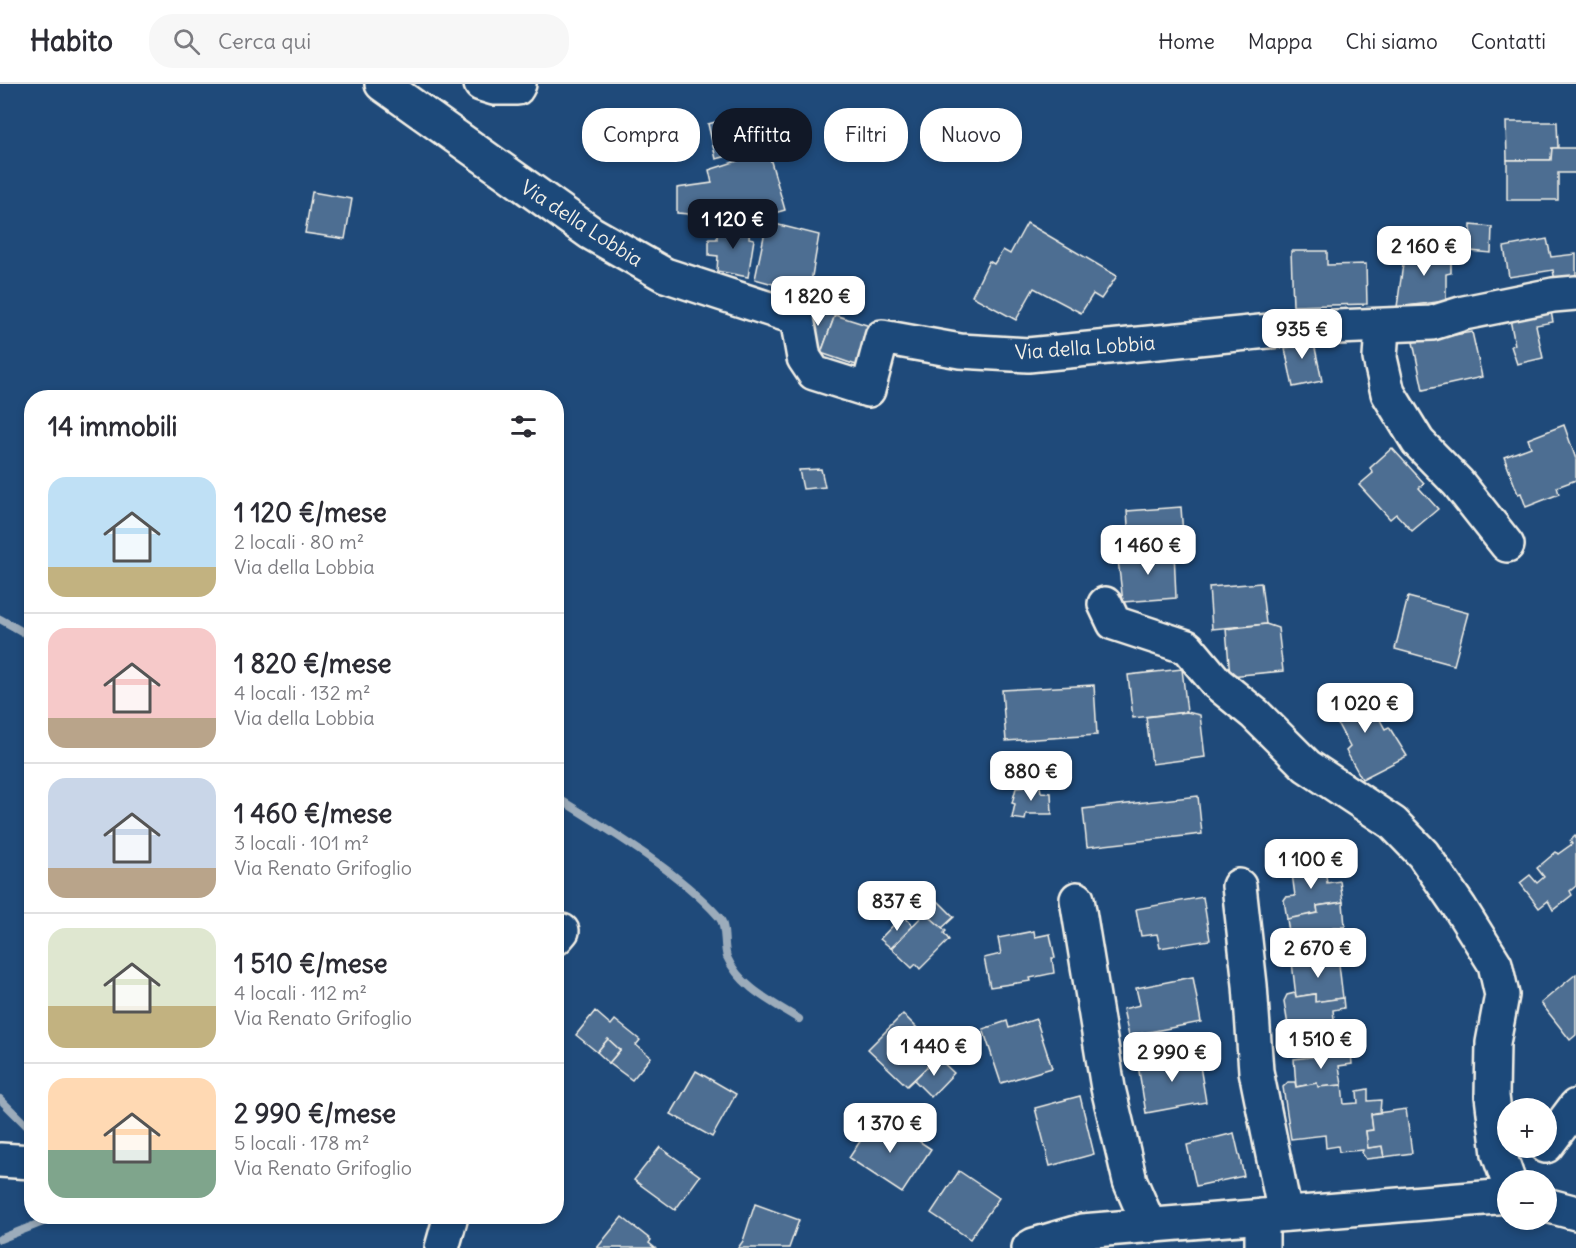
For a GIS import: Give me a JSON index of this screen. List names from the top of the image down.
{
  "streets": {
    "street": ["Via della Lobbia"]
  },
  "page": {
    "header": "Habito",
    "search": "Cerca qui",
    "nav": [
      "Home",
      "Mappa",
      "Chi siamo",
      "Contatti"
    ],
    "chip": [
      "Compra",
      "Affitta",
      "Filtri",
      "Nuovo"
    ],
    "price": [
      "1 120 €",
      "2 160 €",
      "1 820 €",
      "935 €",
      "1 460 €",
      "1 020 €",
      "880 €",
      "1 100 €",
      "837 €",
      "2 670 €",
      "1 510 €",
      "1 440 €",
      "2 990 €",
      "1 370 €"
    ],
    "heading": "14 immobili",
    "list": [
      {
        "name": "1 120 €/mese",
        "note": "2 locali · 80 m² · Via della Lobbia"
      },
      {
        "name": "1 820 €/mese",
        "note": "4 locali · 132 m² · Via della Lobbia"
      },
      {
        "name": "1 460 €/mese",
        "note": "3 locali · 101 m² · Via Renato Grifoglio"
      },
      {
        "name": "1 510 €/mese",
        "note": "4 locali · 112 m² · Via Renato Grifoglio"
      },
      {
        "name": "2 990 €/mese",
        "note": "5 locali · 178 m² · Via Renato Grifoglio"
      }
    ],
    "map_buttons": ["+", "−"]
  }
}
